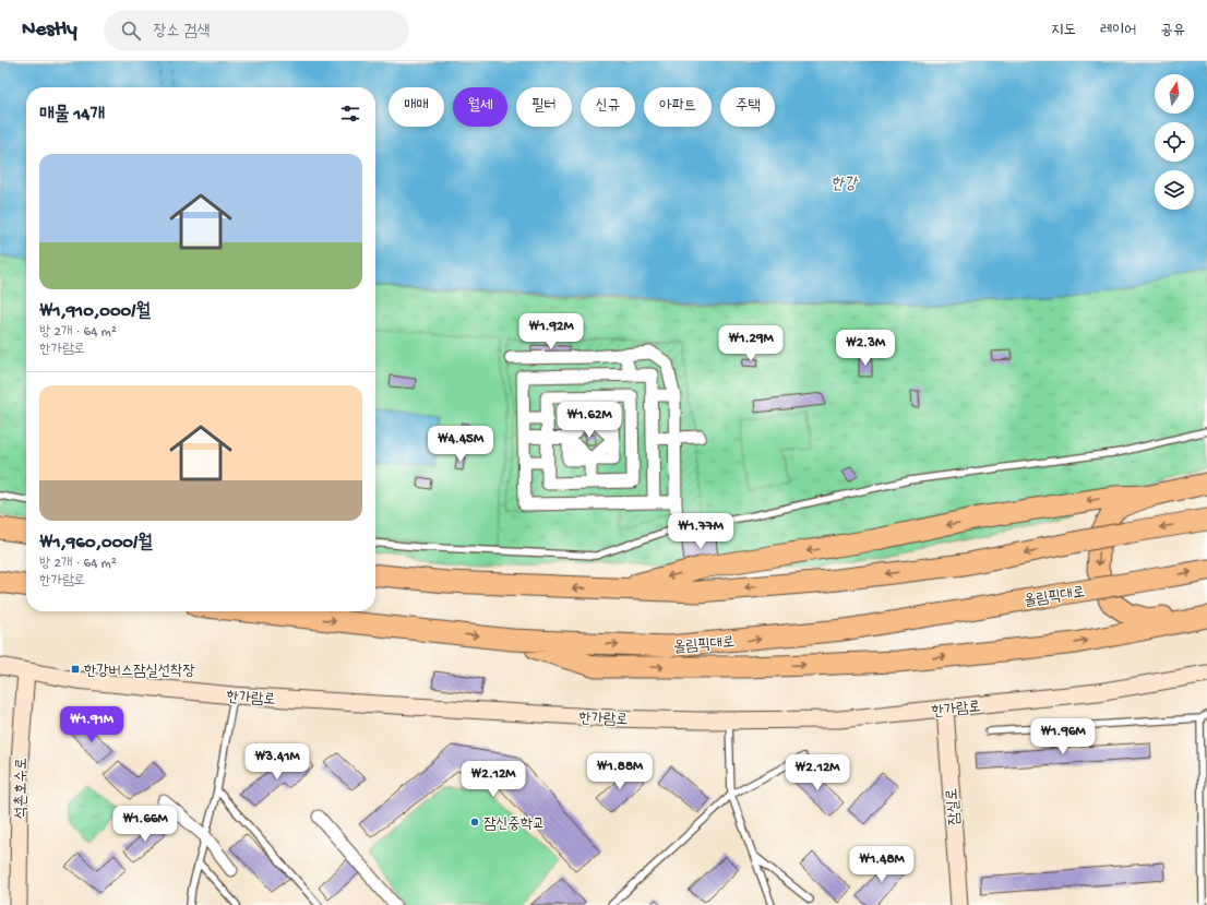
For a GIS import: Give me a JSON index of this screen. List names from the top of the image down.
{
  "streets": {
    "highway": ["올림픽대로"],
    "street": ["한가람로", "석촌호수로", "잠실로"]
  },
  "crossings": [
    ["한가람로", "석촌호수로"],
    ["한가람로", "잠실로"]
  ],
  "water": ["한강"],
  "places": {
    "transit": ["한강버스잠실선착장"],
    "other": ["잠신중학교"]
  },
  "north": "top",
  "page": {
    "header": "Nestly",
    "search": "장소 검색",
    "nav": ["지도", "레이어", "공유"],
    "chip": [
      "매매",
      "월세",
      "필터",
      "신규",
      "아파트",
      "주택"
    ],
    "heading": "매물 14개",
    "list": [
      {
        "name": "₩1,910,000/월",
        "note": "방 2개 · 64 m² · 한가람로"
      },
      {
        "name": "₩1,960,000/월",
        "note": "방 2개 · 64 m² · 한가람로"
      }
    ],
    "price": [
      "₩1.92M",
      "₩1.29M",
      "₩2.3M",
      "₩1.62M",
      "₩4.45M",
      "₩1.77M",
      "₩1.91M",
      "₩1.96M",
      "₩3.41M",
      "₩1.88M",
      "₩2.12M",
      "₩2.12M",
      "₩1.66M",
      "₩1.48M"
    ]
  }
}
